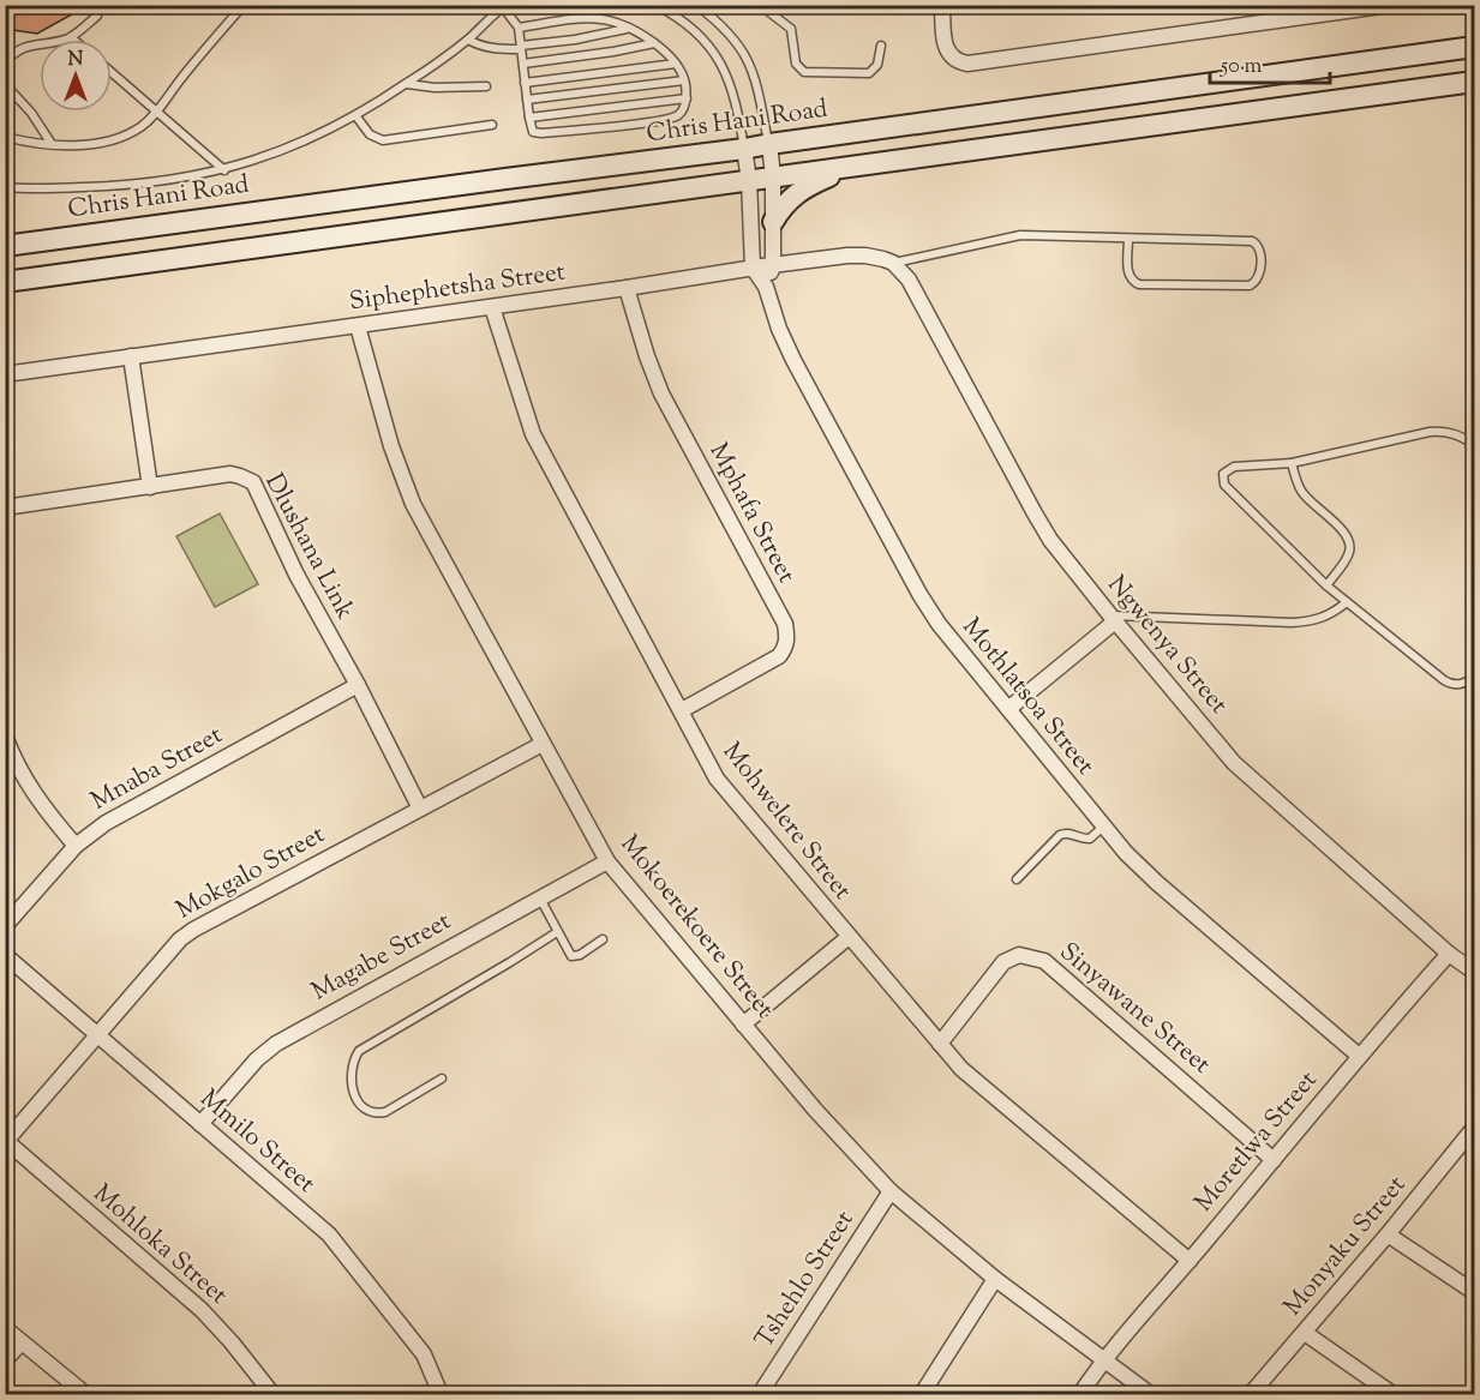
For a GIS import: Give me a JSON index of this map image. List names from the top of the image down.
{
  "streets": {
    "main road": ["Chris Hani Road"],
    "street": [
      "Siphephetsha Street",
      "Mphafa Street",
      "Dlushana Link",
      "Ngwenya Street",
      "Mothlatsoa Street",
      "Mnaba Street",
      "Mohwelere Street",
      "Mokgalo Street",
      "Mokoerekoere Street",
      "Magabe Street",
      "Sinyawane Street",
      "Mmilo Street",
      "Moretlwa Street",
      "Mohloka Street",
      "Monyaku Street",
      "Tshehlo Street"
    ]
  },
  "crossings": [
    ["Siphephetsha Street", "Mphafa Street"],
    ["Siphephetsha Street", "Ngwenya Street"],
    ["Siphephetsha Street", "Mothlatsoa Street"],
    ["Siphephetsha Street", "Mohwelere Street"],
    ["Siphephetsha Street", "Mokoerekoere Street"],
    ["Mphafa Street", "Mohwelere Street"],
    ["Dlushana Link", "Mnaba Street"],
    ["Dlushana Link", "Mokgalo Street"],
    ["Ngwenya Street", "Moretlwa Street"],
    ["Mothlatsoa Street", "Moretlwa Street"],
    ["Mohwelere Street", "Sinyawane Street"],
    ["Mohwelere Street", "Moretlwa Street"],
    ["Mokgalo Street", "Mokoerekoere Street"],
    ["Mokgalo Street", "Mmilo Street"],
    ["Mokgalo Street", "Mohloka Street"],
    ["Mokoerekoere Street", "Magabe Street"],
    ["Mokoerekoere Street", "Moretlwa Street"],
    ["Mokoerekoere Street", "Tshehlo Street"],
    ["Magabe Street", "Mmilo Street"],
    ["Sinyawane Street", "Moretlwa Street"]
  ],
  "scale_bar": "50 m",
  "north": "top"
}
